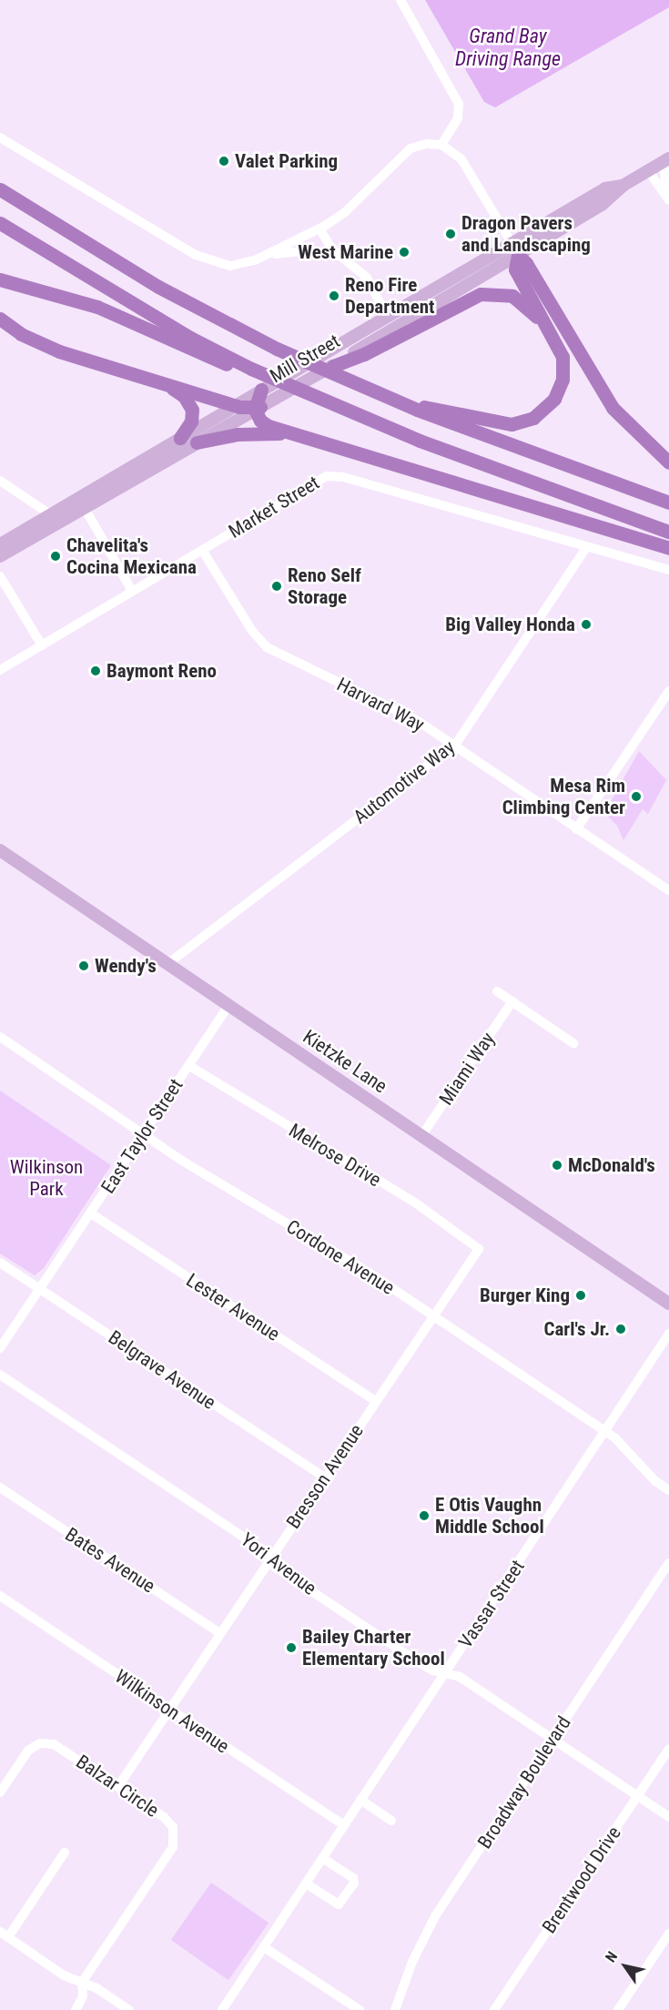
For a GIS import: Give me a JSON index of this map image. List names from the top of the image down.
{
  "streets": {
    "main road": ["Mill Street", "Kietzke Lane"],
    "street": [
      "Market Street",
      "Harvard Way",
      "Automotive Way",
      "Miami Way",
      "East Taylor Street",
      "Melrose Drive",
      "Cordone Avenue",
      "Lester Avenue",
      "Belgrave Avenue",
      "Bresson Avenue",
      "Bates Avenue",
      "Yori Avenue",
      "Vassar Street",
      "Wilkinson Avenue",
      "Broadway Boulevard",
      "Balzar Circle",
      "Brentwood Drive"
    ]
  },
  "crossings": [
    ["Market Street", "Harvard Way"],
    ["Market Street", "Automotive Way"],
    ["Harvard Way", "Automotive Way"],
    ["Automotive Way", "Kietzke Lane"],
    ["Kietzke Lane", "Miami Way"],
    ["Kietzke Lane", "East Taylor Street"],
    ["East Taylor Street", "Melrose Drive"],
    ["East Taylor Street", "Cordone Avenue"],
    ["East Taylor Street", "Lester Avenue"],
    ["East Taylor Street", "Belgrave Avenue"],
    ["Melrose Drive", "Bresson Avenue"],
    ["Cordone Avenue", "Bresson Avenue"],
    ["Cordone Avenue", "Vassar Street"],
    ["Lester Avenue", "Bresson Avenue"],
    ["Belgrave Avenue", "Bresson Avenue"],
    ["Bresson Avenue", "Bates Avenue"],
    ["Bresson Avenue", "Yori Avenue"],
    ["Bresson Avenue", "Wilkinson Avenue"],
    ["Bresson Avenue", "Balzar Circle"],
    ["Yori Avenue", "Vassar Street"],
    ["Yori Avenue", "Broadway Boulevard"],
    ["Yori Avenue", "Brentwood Drive"],
    ["Vassar Street", "Wilkinson Avenue"]
  ],
  "water": ["Grand Bay Driving Range"],
  "parks": ["Wilkinson Park"],
  "places": [
    "Valet Parking",
    "Dragon Pavers and Landscaping",
    "West Marine",
    "Reno Fire Department",
    "Chavelita's Cocina Mexicana",
    "Reno Self Storage",
    "Big Valley Honda",
    "Baymont Reno",
    "Mesa Rim Climbing Center",
    "Wendy's",
    "McDonald's",
    "Burger King",
    "Carl's Jr.",
    "E Otis Vaughn Middle School",
    "Bailey Charter Elementary School"
  ],
  "north": "top left"
}
